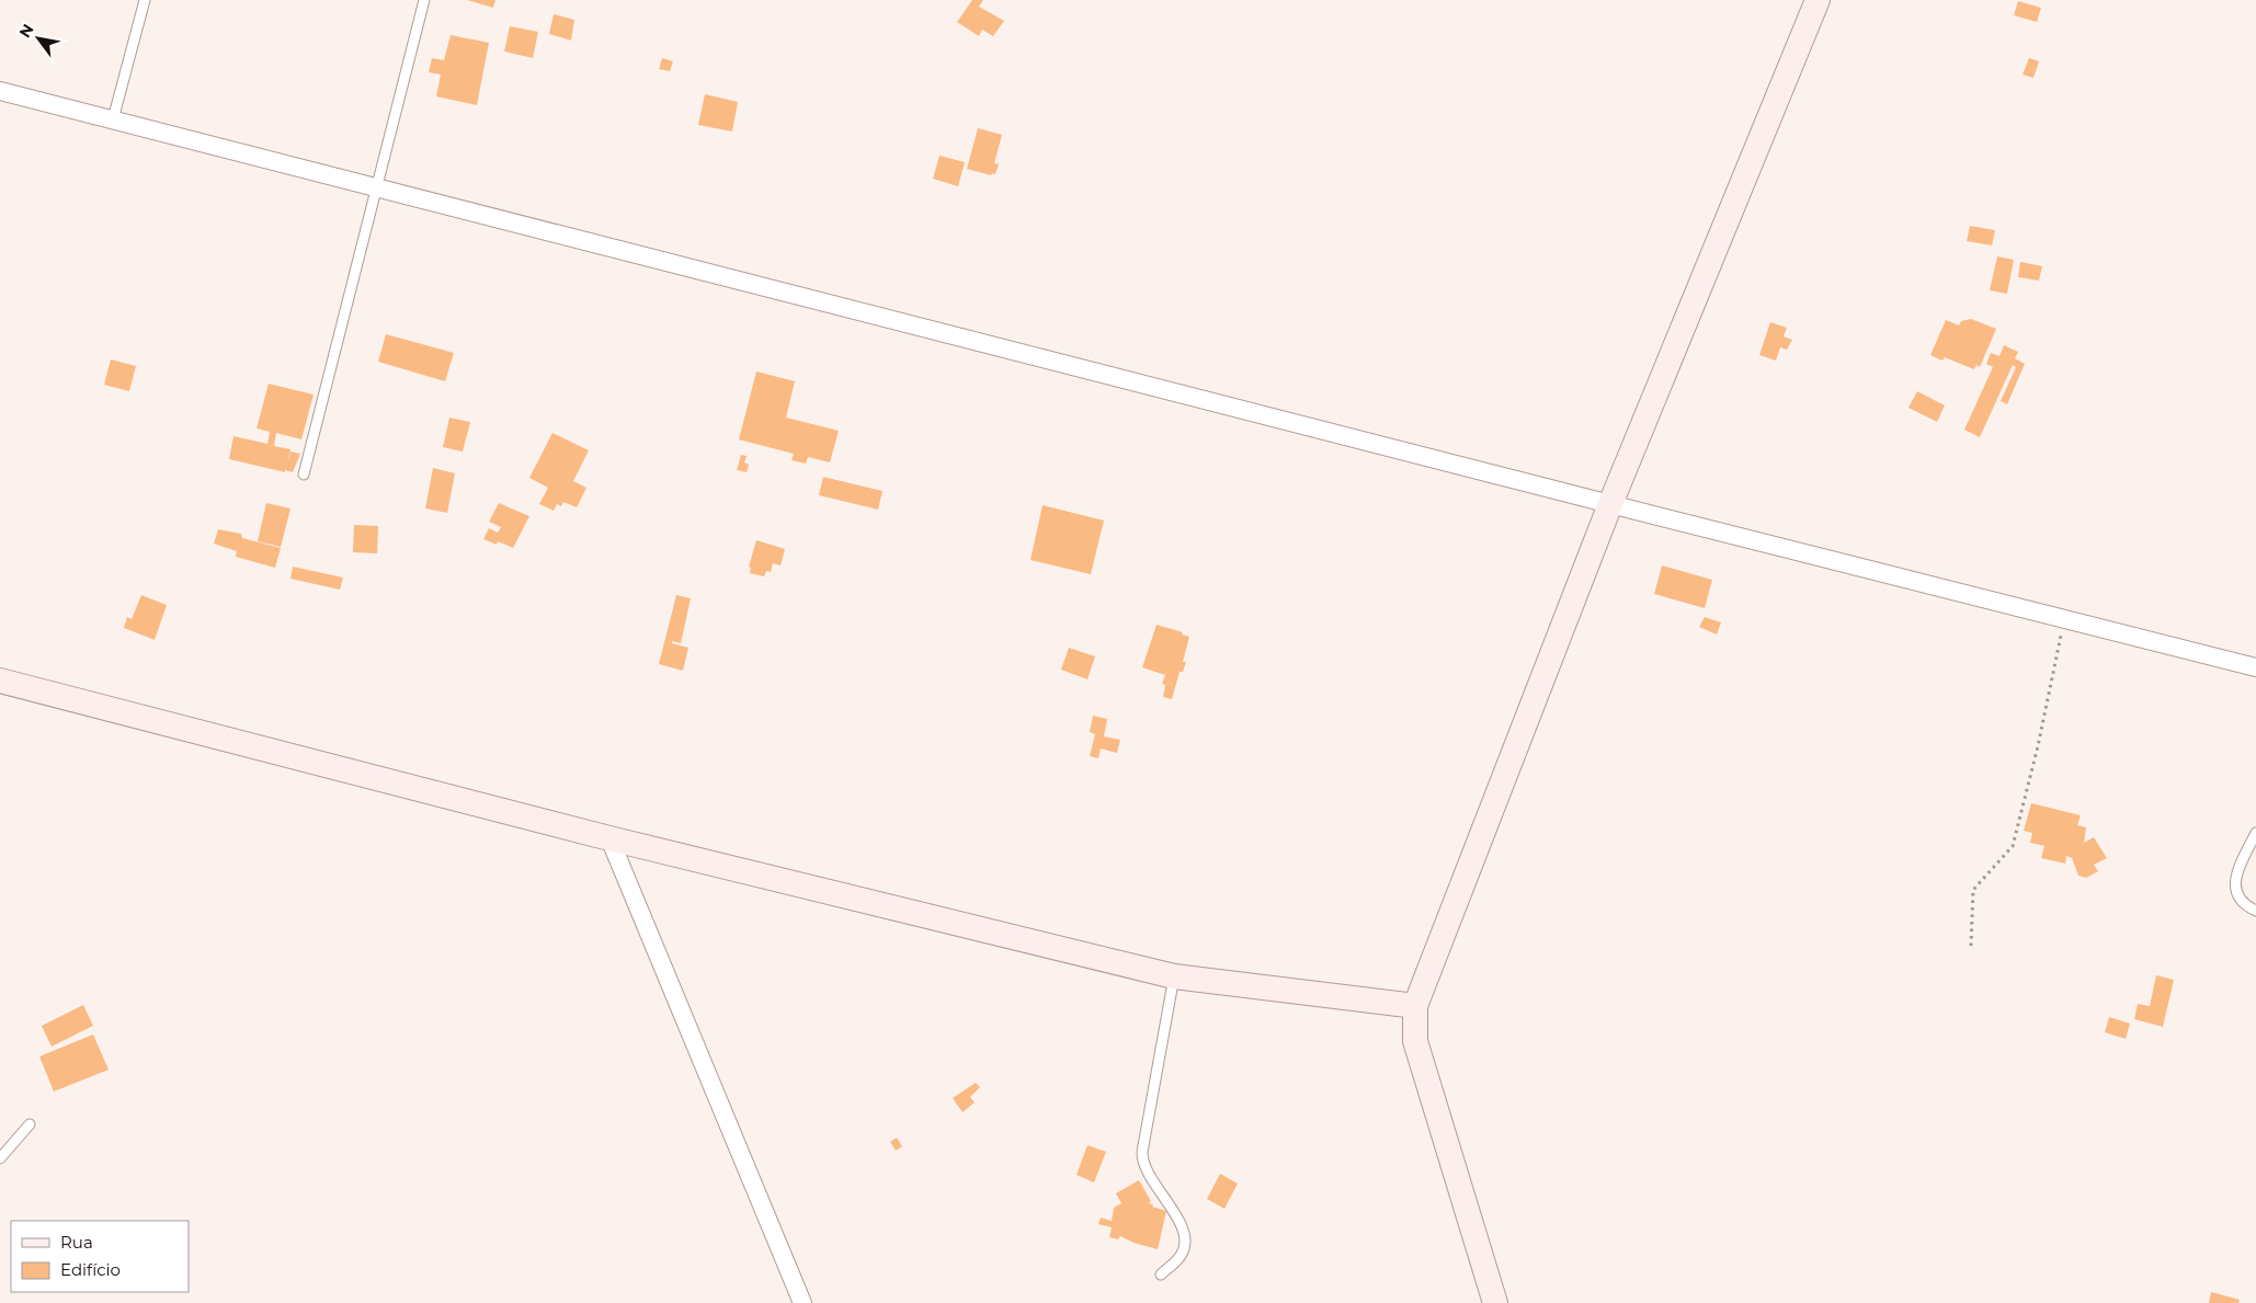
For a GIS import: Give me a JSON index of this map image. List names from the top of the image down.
{
  "legend": ["Rua", "Edifício"],
  "north": "top left"
}
